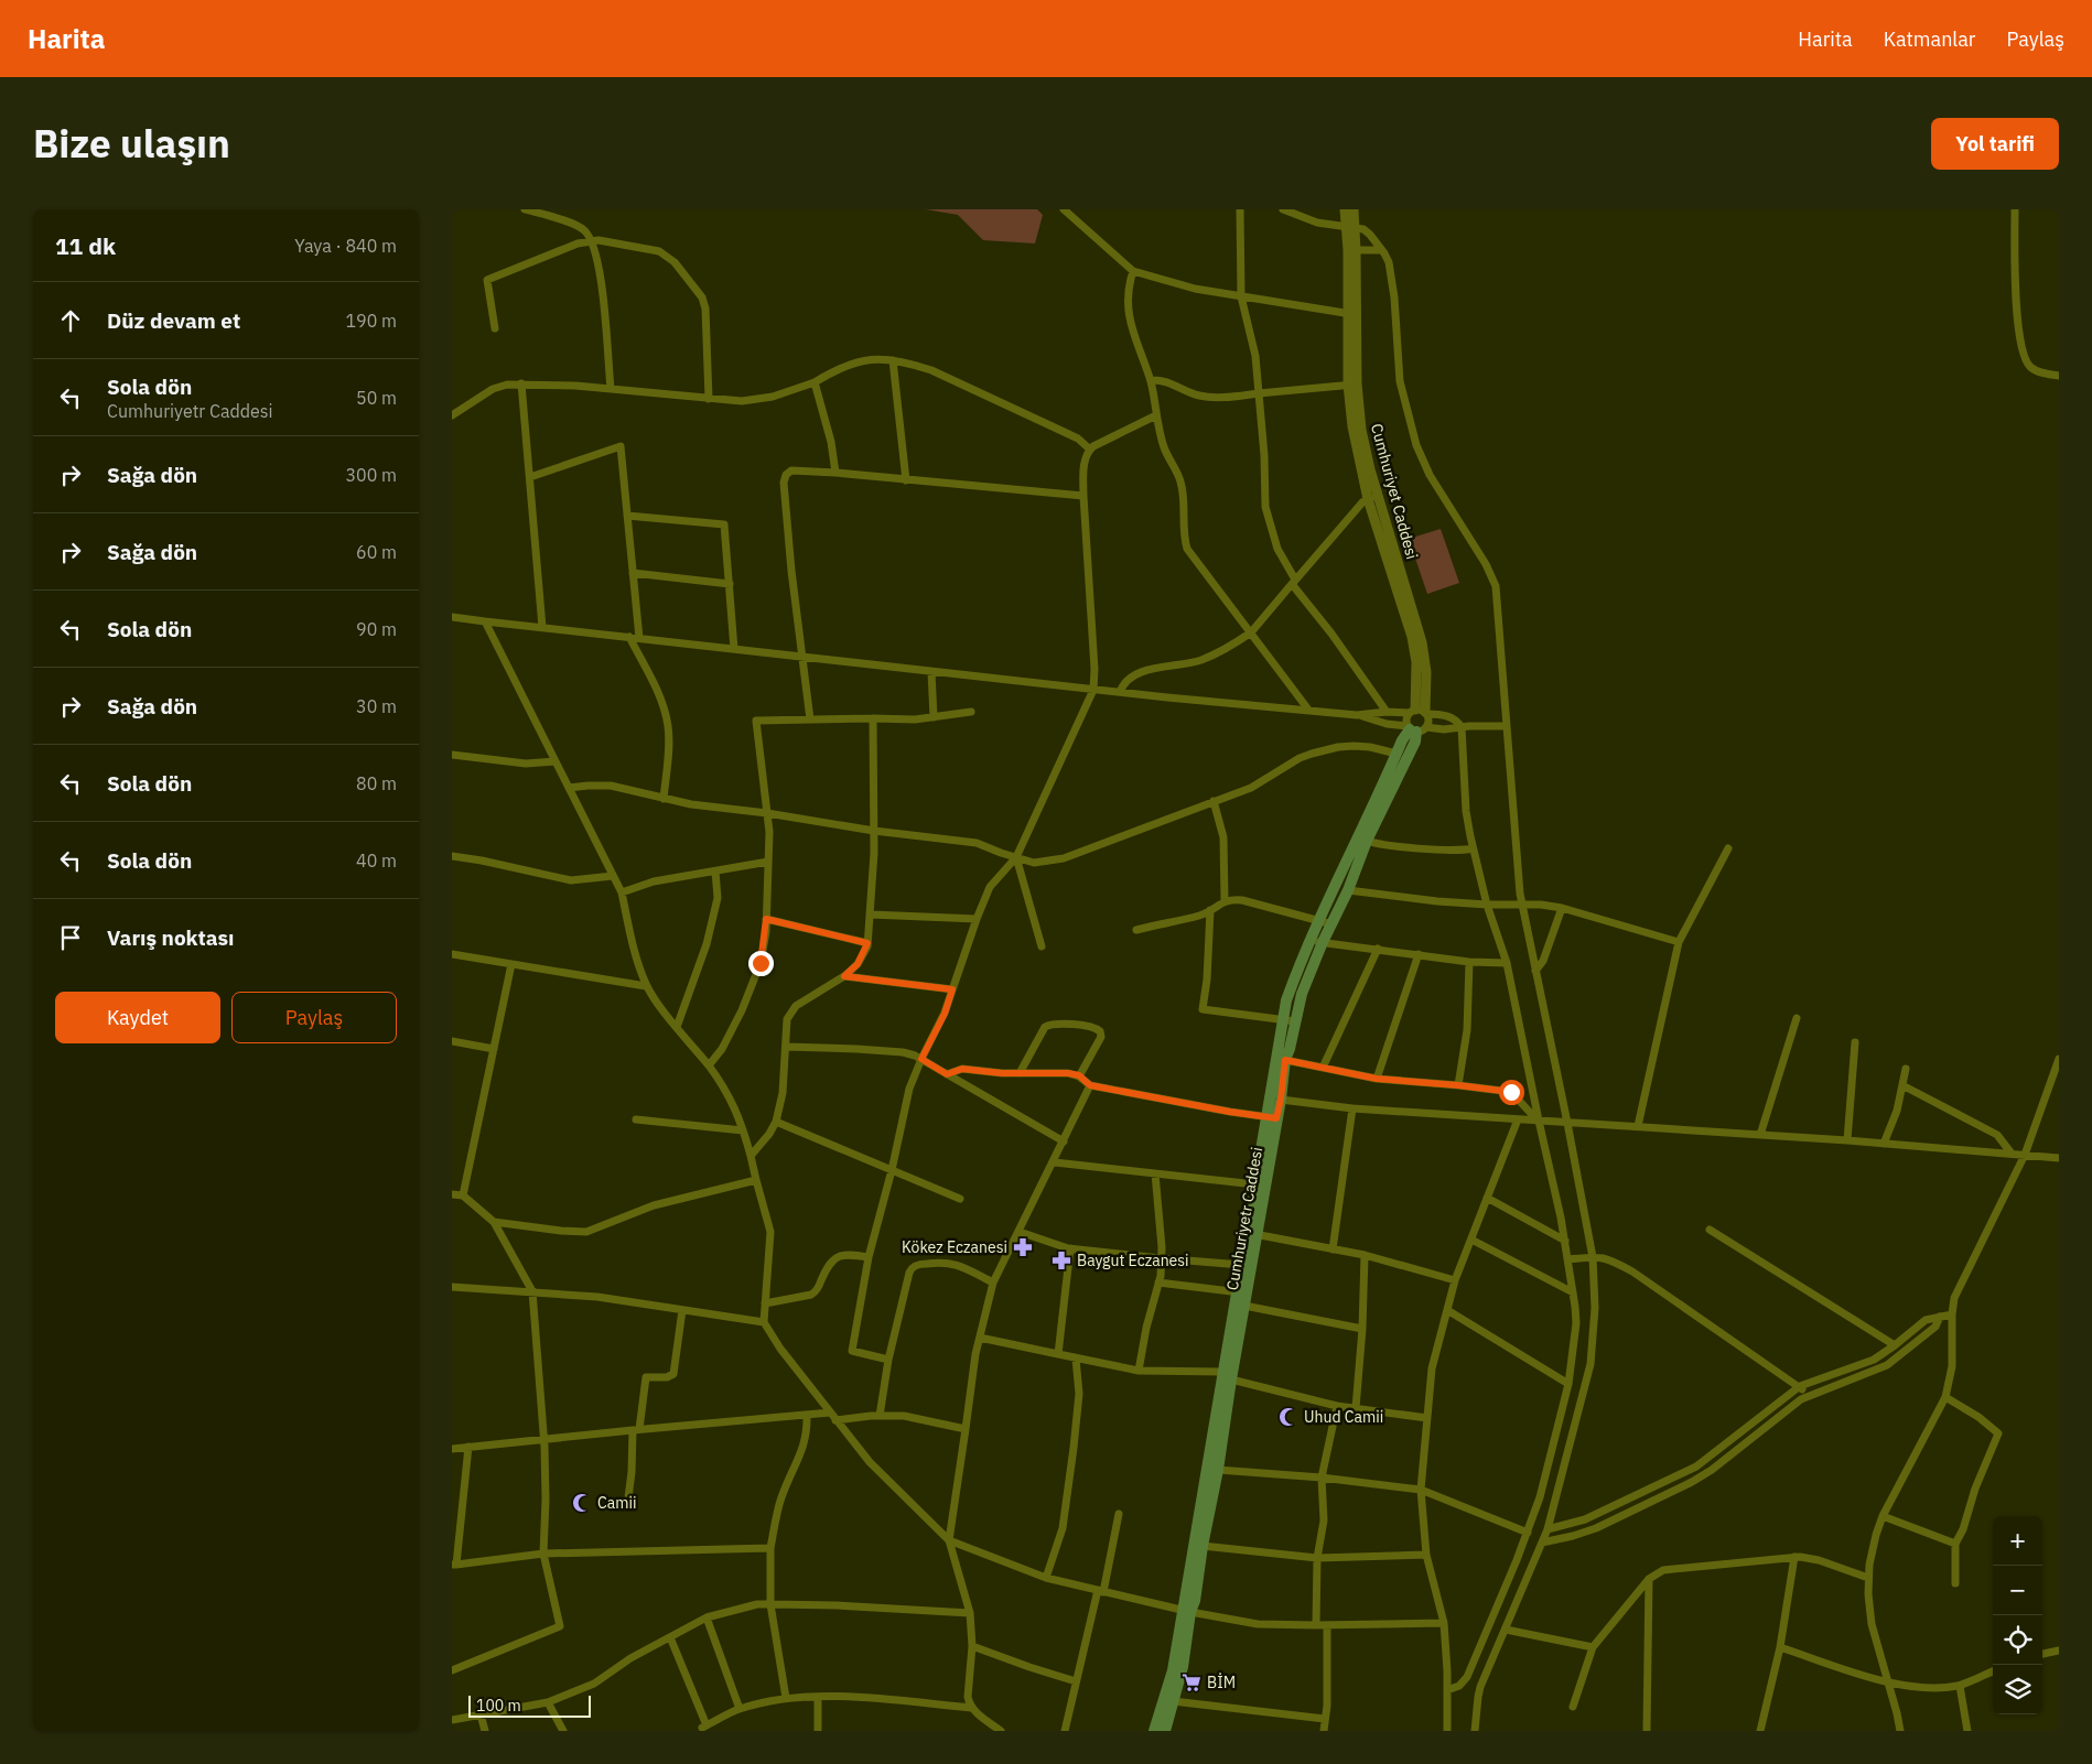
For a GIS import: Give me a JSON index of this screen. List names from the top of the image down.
{
  "streets": {
    "main road": ["Cumhuriyetr Caddesi"],
    "street": ["Cumhuriyet Caddesi"]
  },
  "places": {
    "pharmacy": ["Kökez Eczanesi", "Baygut Eczanesi"],
    "mosque": ["Uhud Camii", "Camii"],
    "supermarket": ["BİM"]
  },
  "scale_bar": "100 m",
  "page": {
    "header": "Harita",
    "nav": ["Harita", "Katmanlar", "Paylaş"],
    "title": "Bize ulaşın",
    "buttons": [
      "Yol tarifi",
      ["Kaydet", "Paylaş"]
    ],
    "heading": ["11 dk", "Yaya · 840 m"],
    "list": [
      ["Düz devam et", "190 m"],
      ["Sola dön", "Cumhuriyetr Caddesi", "50 m"],
      ["Sağa dön", "300 m"],
      ["Sağa dön", "60 m"],
      ["Sola dön", "90 m"],
      ["Sağa dön", "30 m"],
      ["Sola dön", "80 m"],
      ["Sola dön", "40 m"],
      "Varış noktası"
    ],
    "map_buttons": ["+", "−"],
    "scale": "100 m"
  }
}
